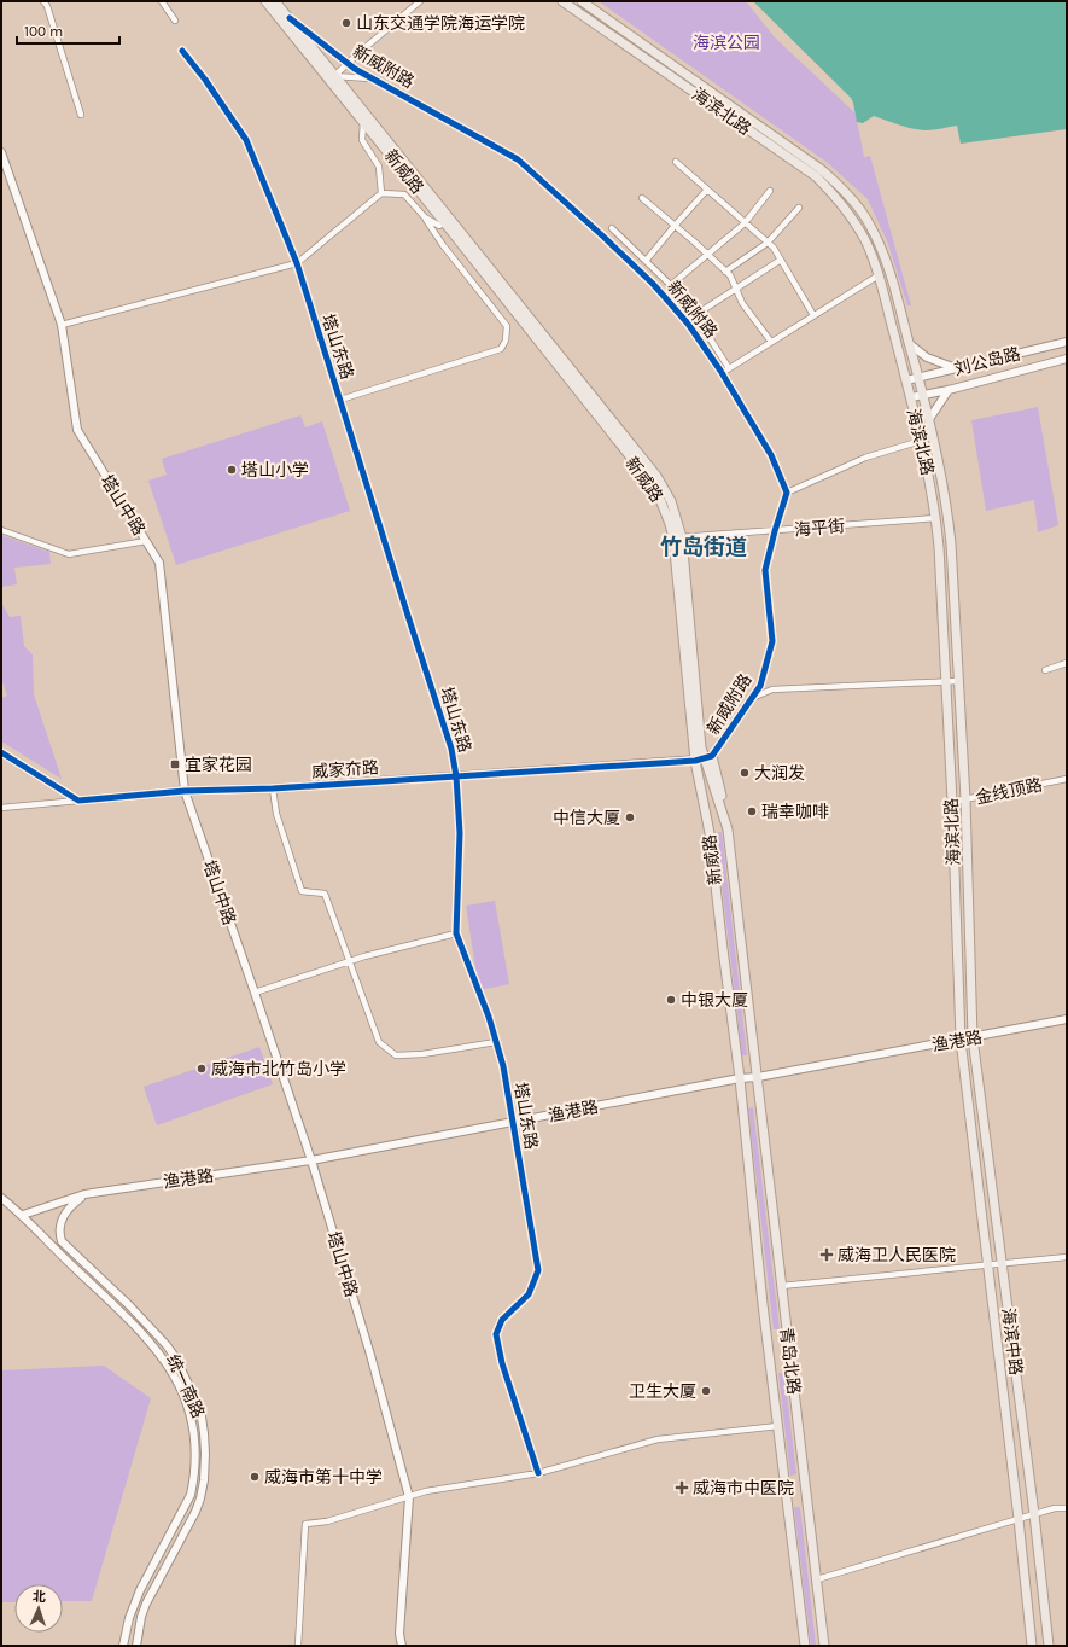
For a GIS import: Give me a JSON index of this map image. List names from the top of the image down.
{
  "streets": {
    "main road": [
      "海滨北路",
      "新威路",
      "海滨中路",
      "青岛北路"
    ],
    "street": [
      "新威附路",
      "塔山东路",
      "刘公岛路",
      "塔山中路",
      "海平街",
      "威家夼路",
      "金线顶路",
      "渔港路",
      "统一南路"
    ]
  },
  "crossings": [
    ["新威附路", "新威路"],
    ["新威附路", "海平街"],
    ["新威附路", "威家夼路"],
    ["海滨北路", "刘公岛路"],
    ["海滨北路", "海平街"],
    ["海滨北路", "金线顶路"],
    ["海滨北路", "渔港路"],
    ["海滨北路", "海滨中路"],
    ["新威路", "海平街"],
    ["新威路", "威家夼路"],
    ["新威路", "渔港路"],
    ["新威路", "青岛北路"],
    ["塔山东路", "威家夼路"],
    ["塔山东路", "渔港路"],
    ["塔山中路", "威家夼路"],
    ["塔山中路", "渔港路"],
    ["渔港路", "海滨中路"],
    ["渔港路", "青岛北路"],
    ["渔港路", "统一南路"]
  ],
  "districts": ["竹岛街道"],
  "parks": ["海滨公园"],
  "places": {
    "other": [
      "山东交通学院海运学院",
      "塔山小学",
      "大润发",
      "瑞幸咖啡",
      "中信大厦",
      "中银大厦",
      "威海市北竹岛小学",
      "卫生大厦",
      "威海市第十中学"
    ],
    "transit": ["宜家花园"],
    "health": ["威海卫人民医院", "威海市中医院"]
  },
  "scale_bar": "100 m",
  "north": "top"
}
